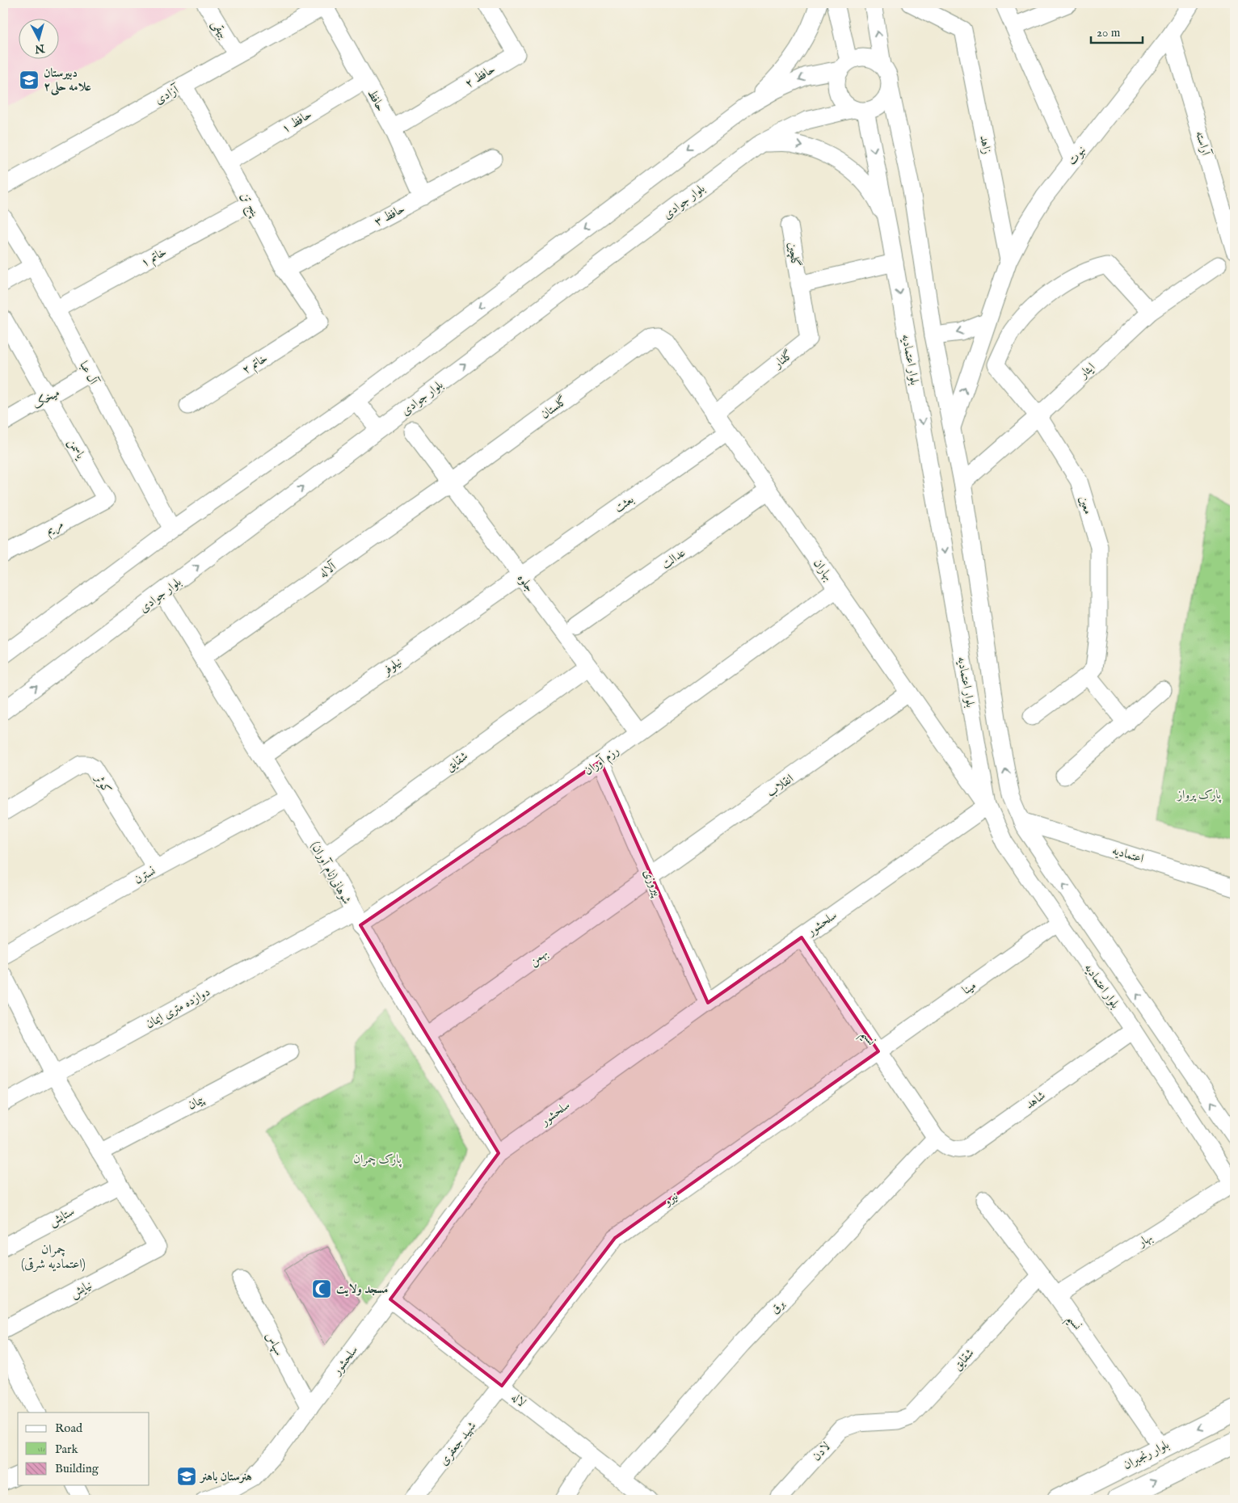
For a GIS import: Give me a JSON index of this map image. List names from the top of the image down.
{
  "streets": {
    "main road": ["بلوار رنجبران"],
    "street": [
      "بیهقی",
      "حافظ ۲",
      "آزادی",
      "حافظ",
      "حافظ ۱",
      "آراسته",
      "زاهد",
      "نبوت",
      "بلوار جوادی",
      "پنج تن",
      "حافظ ۳",
      "گلچین",
      "خاتم ۱",
      "گلنار",
      "بلوار اعتمادیه",
      "خاتم ۲",
      "ایثار",
      "آل عبا",
      "میخک",
      "گلستان",
      "یاسمن",
      "بعثت",
      "معین",
      "مریم",
      "عدالت",
      "آلاله",
      "بهاران",
      "جلوه",
      "نیلوفر",
      "رزم آوران",
      "شقایق",
      "کوثر",
      "انقلاب",
      "اعتمادیه",
      "شوهانی(نام آوران)",
      "نسترن",
      "پیروزی",
      "سلحشور",
      "بهمن",
      "مینا",
      "دوازده متری ایمان",
      "نسیم",
      "شاهد",
      "پیمان",
      "نیرو",
      "ستایش",
      "بهار",
      "نیایش",
      "برق",
      "سپاس",
      "لاله",
      "شهید جعفری",
      "لادن"
    ]
  },
  "crossings": [
    ["بیهقی", "آزادی"],
    ["حافظ ۲", "حافظ"],
    ["آزادی", "حافظ"],
    ["آزادی", "پنج تن"],
    ["حافظ", "حافظ ۱"],
    ["حافظ", "حافظ ۳"],
    ["حافظ ۱", "پنج تن"],
    ["آراسته", "نبوت"],
    ["زاهد", "نبوت"],
    ["نبوت", "بلوار اعتمادیه"],
    ["نبوت", "معین"],
    ["بلوار جوادی", "بلوار اعتمادیه"],
    ["بلوار جوادی", "شوهانی(نام آوران)"],
    ["پنج تن", "حافظ ۳"],
    ["پنج تن", "خاتم ۱"],
    ["پنج تن", "خاتم ۲"],
    ["گلچین", "گلنار"],
    ["خاتم ۱", "آل عبا"],
    ["گلنار", "بهاران"],
    ["بلوار اعتمادیه", "ایثار"],
    ["بلوار اعتمادیه", "بهاران"],
    ["بلوار اعتمادیه", "اعتمادیه"],
    ["بلوار اعتمادیه", "سلحشور"],
    ["بلوار اعتمادیه", "مینا"],
    ["بلوار اعتمادیه", "شاهد"],
    ["بلوار اعتمادیه", "بهار"],
    ["ایثار", "معین"],
    ["آل عبا", "میخک"],
    ["میخک", "یاسمن"],
    ["گلستان", "آلاله"],
    ["گلستان", "بهاران"],
    ["گلستان", "جلوه"],
    ["یاسمن", "مریم"],
    ["بعثت", "بهاران"],
    ["بعثت", "جلوه"],
    ["بعثت", "نیلوفر"],
    ["عدالت", "بهاران"],
    ["آلاله", "جلوه"],
    ["آلاله", "شوهانی(نام آوران)"],
    ["بهاران", "رزم آوران"],
    ["بهاران", "انقلاب"],
    ["بهاران", "سلحشور"],
    ["جلوه", "نیلوفر"],
    ["جلوه", "رزم آوران"],
    ["جلوه", "شقایق"],
    ["نیلوفر", "شوهانی(نام آوران)"],
    ["رزم آوران", "شوهانی(نام آوران)"],
    ["رزم آوران", "پیروزی"],
    ["رزم آوران", "دوازده متری ایمان"],
    ["شقایق", "شوهانی(نام آوران)"],
    ["شقایق", "نسیم"],
    ["شقایق", "لادن"],
    ["کوثر", "نسترن"],
    ["انقلاب", "پیروزی"],
    ["انقلاب", "بهمن"],
    ["شوهانی(نام آوران)", "نسترن"],
    ["شوهانی(نام آوران)", "سلحشور"],
    ["شوهانی(نام آوران)", "بهمن"],
    ["شوهانی(نام آوران)", "دوازده متری ایمان"],
    ["پیروزی", "سلحشور"],
    ["پیروزی", "بهمن"],
    ["سلحشور", "نسیم"],
    ["سلحشور", "سپاس"],
    ["سلحشور", "لاله"],
    ["مینا", "نسیم"],
    ["مینا", "نیرو"],
    ["نسیم", "شاهد"],
    ["نسیم", "نیرو"],
    ["نسیم", "بهار"],
    ["نسیم", "برق"],
    ["نسیم", "بلوار رنجبران"],
    ["شاهد", "برق"],
    ["نیرو", "لاله"],
    ["نیرو", "شهید جعفری"],
    ["ستایش", "نیایش"],
    ["برق", "لاله"],
    ["لاله", "شهید جعفری"]
  ],
  "districts": ["چمران (اعتمادیه شرقی)"],
  "parks": ["پارک پرواز", "پارک چمران"],
  "places": {
    "school or university": ["دبیرستان علامه حلی۲", "هنرستان باهنر"],
    "mosque": ["مسجد ولایت"]
  },
  "legend": ["Road", "Park", "Building"],
  "scale_bar": "20 m",
  "north": "bottom"
}
